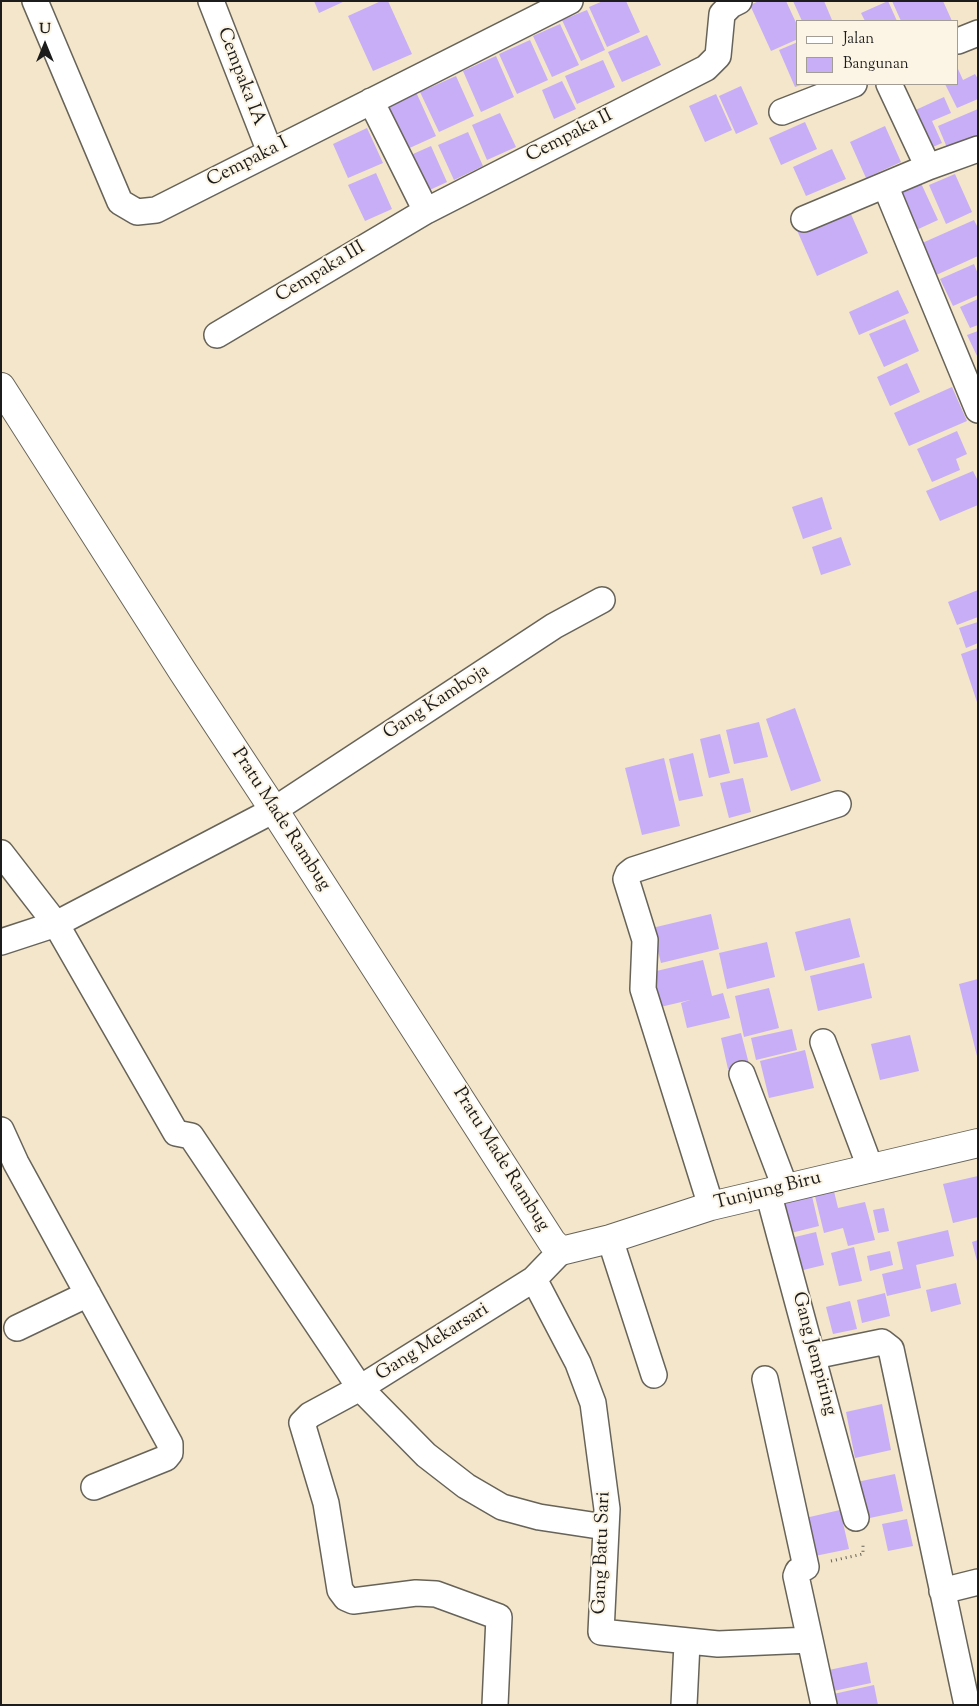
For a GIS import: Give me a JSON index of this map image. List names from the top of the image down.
{
  "streets": {
    "street": [
      "Cempaka IA",
      "Cempaka II",
      "Cempaka I",
      "Cempaka III",
      "Gang Kamboja",
      "Pratu Made Rambug",
      "Tunjung Biru",
      "Gang Mekarsari",
      "Gang Jempiring",
      "Gang Batu Sari"
    ]
  },
  "crossings": [
    ["Cempaka IA", "Cempaka I"],
    ["Cempaka II", "Cempaka III"],
    ["Gang Kamboja", "Pratu Made Rambug"],
    ["Pratu Made Rambug", "Tunjung Biru"],
    ["Pratu Made Rambug", "Gang Mekarsari"],
    ["Tunjung Biru", "Gang Mekarsari"],
    ["Tunjung Biru", "Gang Jempiring"],
    ["Gang Mekarsari", "Gang Batu Sari"]
  ],
  "legend": ["Jalan", "Bangunan"],
  "north": "top"
}
